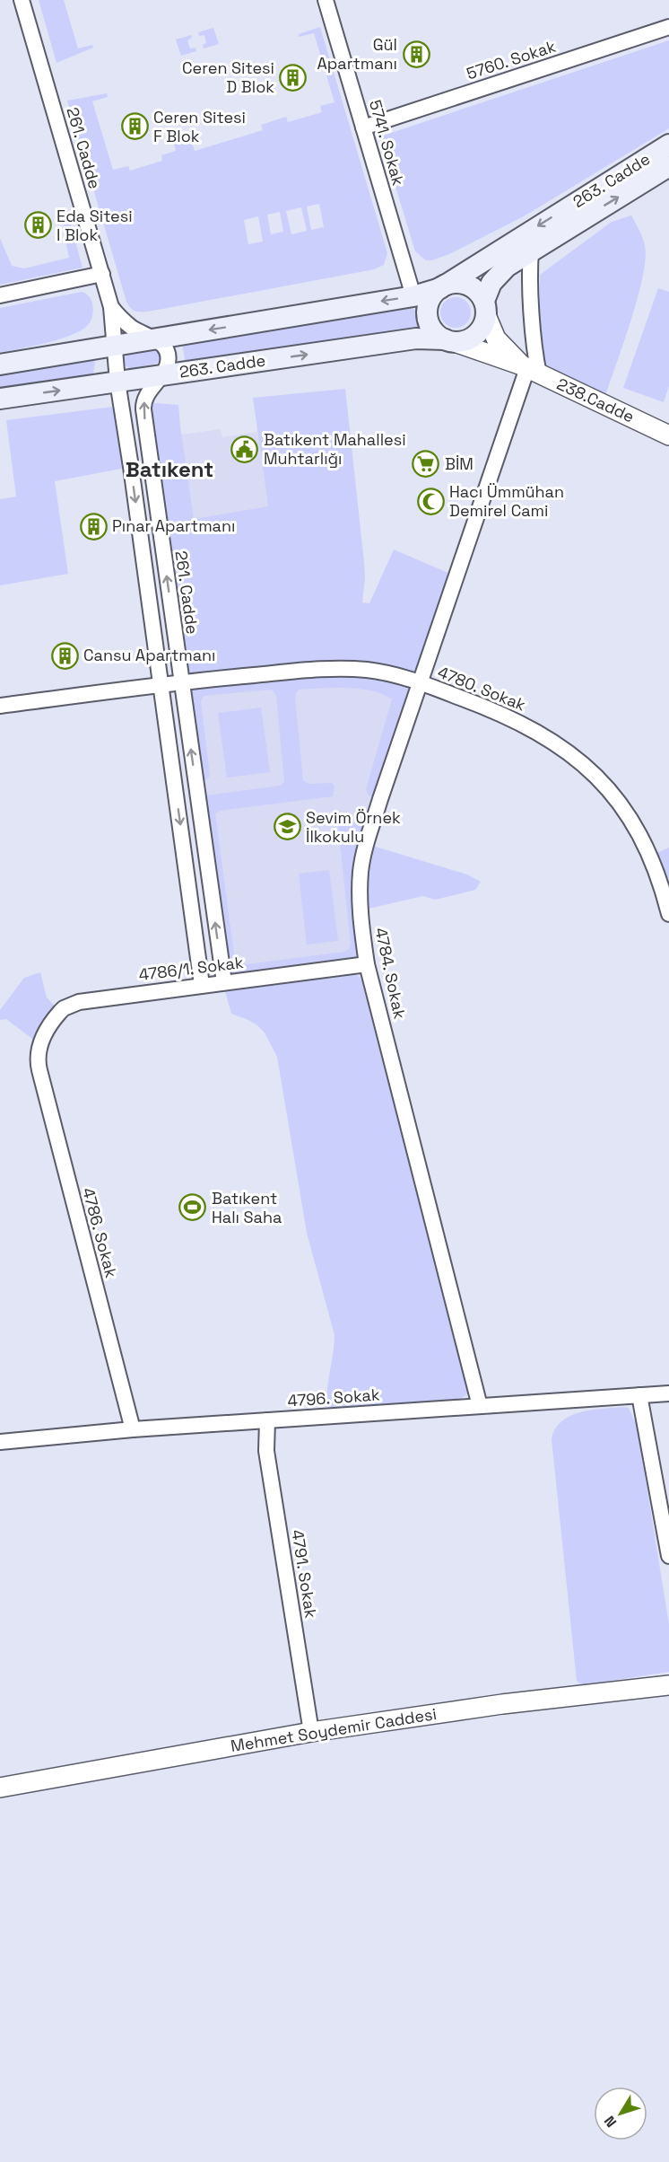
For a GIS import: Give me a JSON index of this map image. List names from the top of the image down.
{
  "streets": {
    "main road": ["263. Cadde"],
    "street": [
      "5760. Sokak",
      "5741. Sokak",
      "261. Cadde",
      "238.Cadde",
      "4780. Sokak",
      "4786/1. Sokak",
      "4784. Sokak",
      "4786. Sokak",
      "4796. Sokak",
      "4791. Sokak",
      "Mehmet Soydemir Caddesi"
    ]
  },
  "crossings": [
    ["5760. Sokak", "5741. Sokak"],
    ["5741. Sokak", "263. Cadde"],
    ["261. Cadde", "263. Cadde"],
    ["261. Cadde", "4780. Sokak"],
    ["261. Cadde", "4786/1. Sokak"],
    ["263. Cadde", "238.Cadde"],
    ["238.Cadde", "4784. Sokak"],
    ["4780. Sokak", "4784. Sokak"],
    ["4786/1. Sokak", "4784. Sokak"],
    ["4786/1. Sokak", "4786. Sokak"],
    ["4784. Sokak", "4796. Sokak"],
    ["4786. Sokak", "4796. Sokak"],
    ["4796. Sokak", "4791. Sokak"],
    ["4791. Sokak", "Mehmet Soydemir Caddesi"]
  ],
  "districts": ["Batıkent"],
  "places": {
    "building": [
      "Gül Apartmanı",
      "Ceren Sitesi D Blok",
      "Ceren Sitesi F Blok",
      "Eda Sitesi I Blok",
      "Pınar Apartmanı",
      "Cansu Apartmanı"
    ],
    "public building": ["Batıkent Mahallesi Muhtarlığı"],
    "supermarket": ["BİM"],
    "mosque": ["Hacı Ümmühan Demirel Cami"],
    "school or university": ["Sevim Örnek İlkokulu"],
    "sports": ["Batıkent Halı Saha"]
  },
  "north": "bottom left"
}
